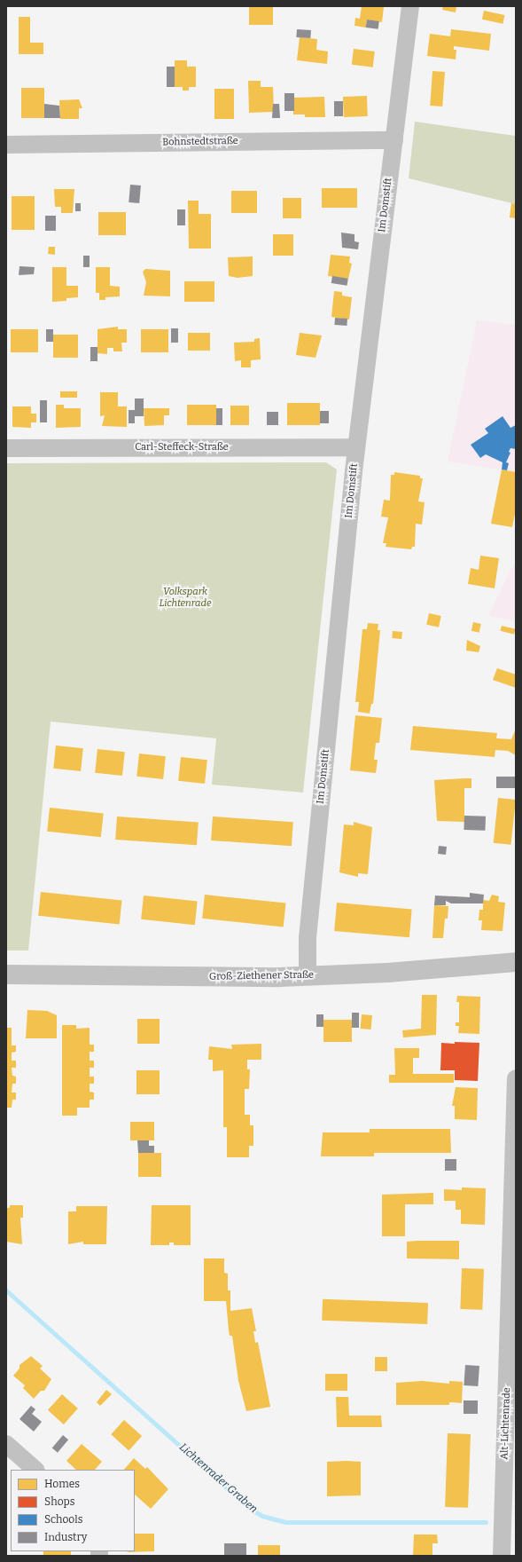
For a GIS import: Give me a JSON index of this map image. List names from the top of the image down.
{
  "streets": {
    "street": [
      "Bohnstedtstraße",
      "Im Domstift",
      "Carl-Steffeck-Straße",
      "Groß-Ziethener Straße",
      "Alt-Lichtenrade"
    ]
  },
  "crossings": [
    ["Bohnstedtstraße", "Im Domstift"],
    ["Im Domstift", "Carl-Steffeck-Straße"],
    ["Im Domstift", "Groß-Ziethener Straße"]
  ],
  "water": ["Lichtenrader Graben"],
  "parks": ["Volkspark Lichtenrade"],
  "legend": [
    "Homes",
    "Shops",
    "Schools",
    "Industry"
  ]
}
